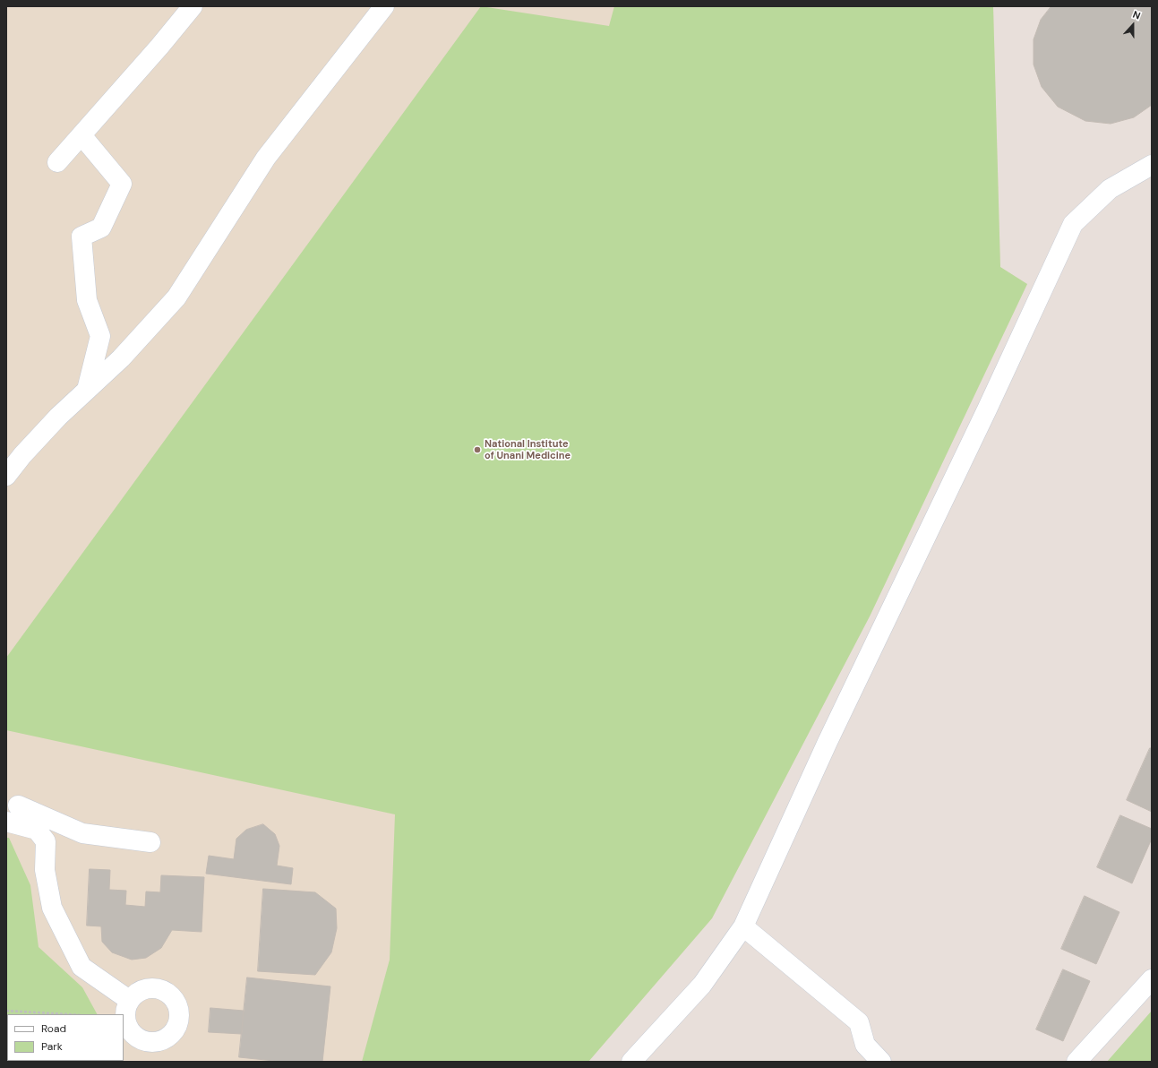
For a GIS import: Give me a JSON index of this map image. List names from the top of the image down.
{
  "places": ["National Institute of Unani Medicine"],
  "legend": ["Road", "Park"],
  "north": "top"
}
